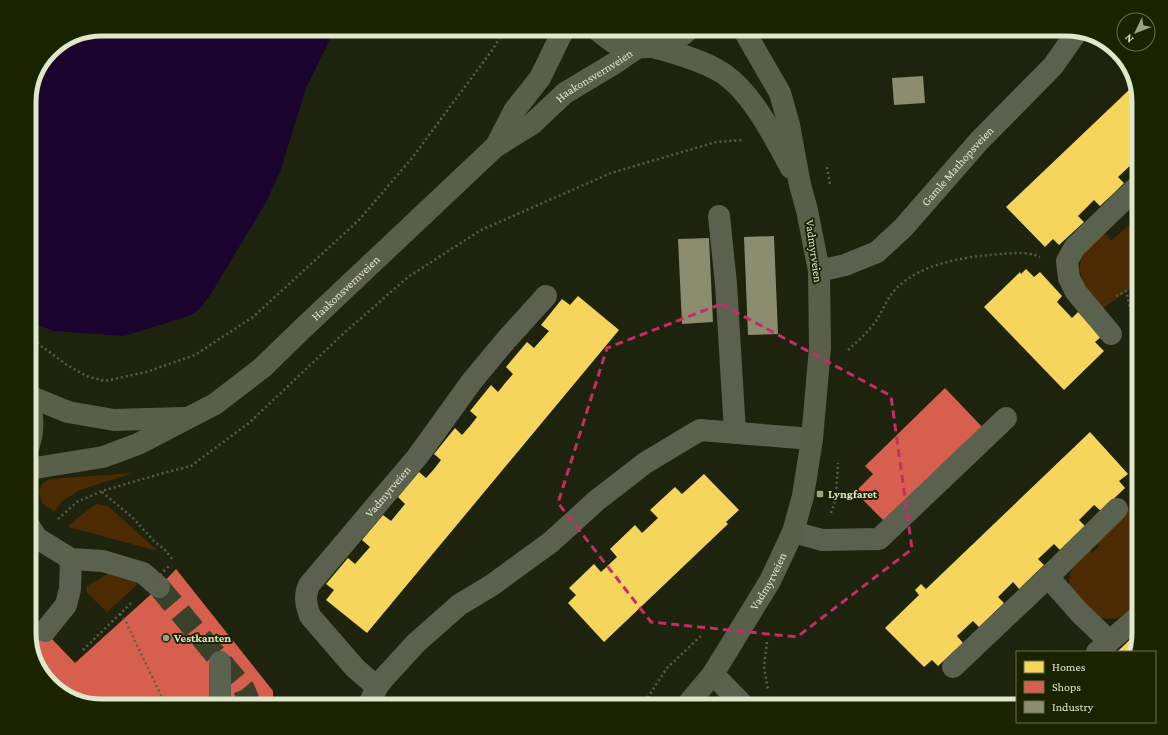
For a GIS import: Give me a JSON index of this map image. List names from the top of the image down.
{
  "streets": {
    "main road": ["Haakonsvernveien", "Vadmyrveien"],
    "street": ["Gamle Mathopsveien"]
  },
  "crossings": [
    ["Haakonsvernveien", "Vadmyrveien"],
    ["Gamle Mathopsveien", "Vadmyrveien"]
  ],
  "places": {
    "transit": ["Lyngfaret"],
    "other": ["Vestkanten"]
  },
  "legend": ["Homes", "Shops", "Industry"],
  "north": "bottom left"
}
